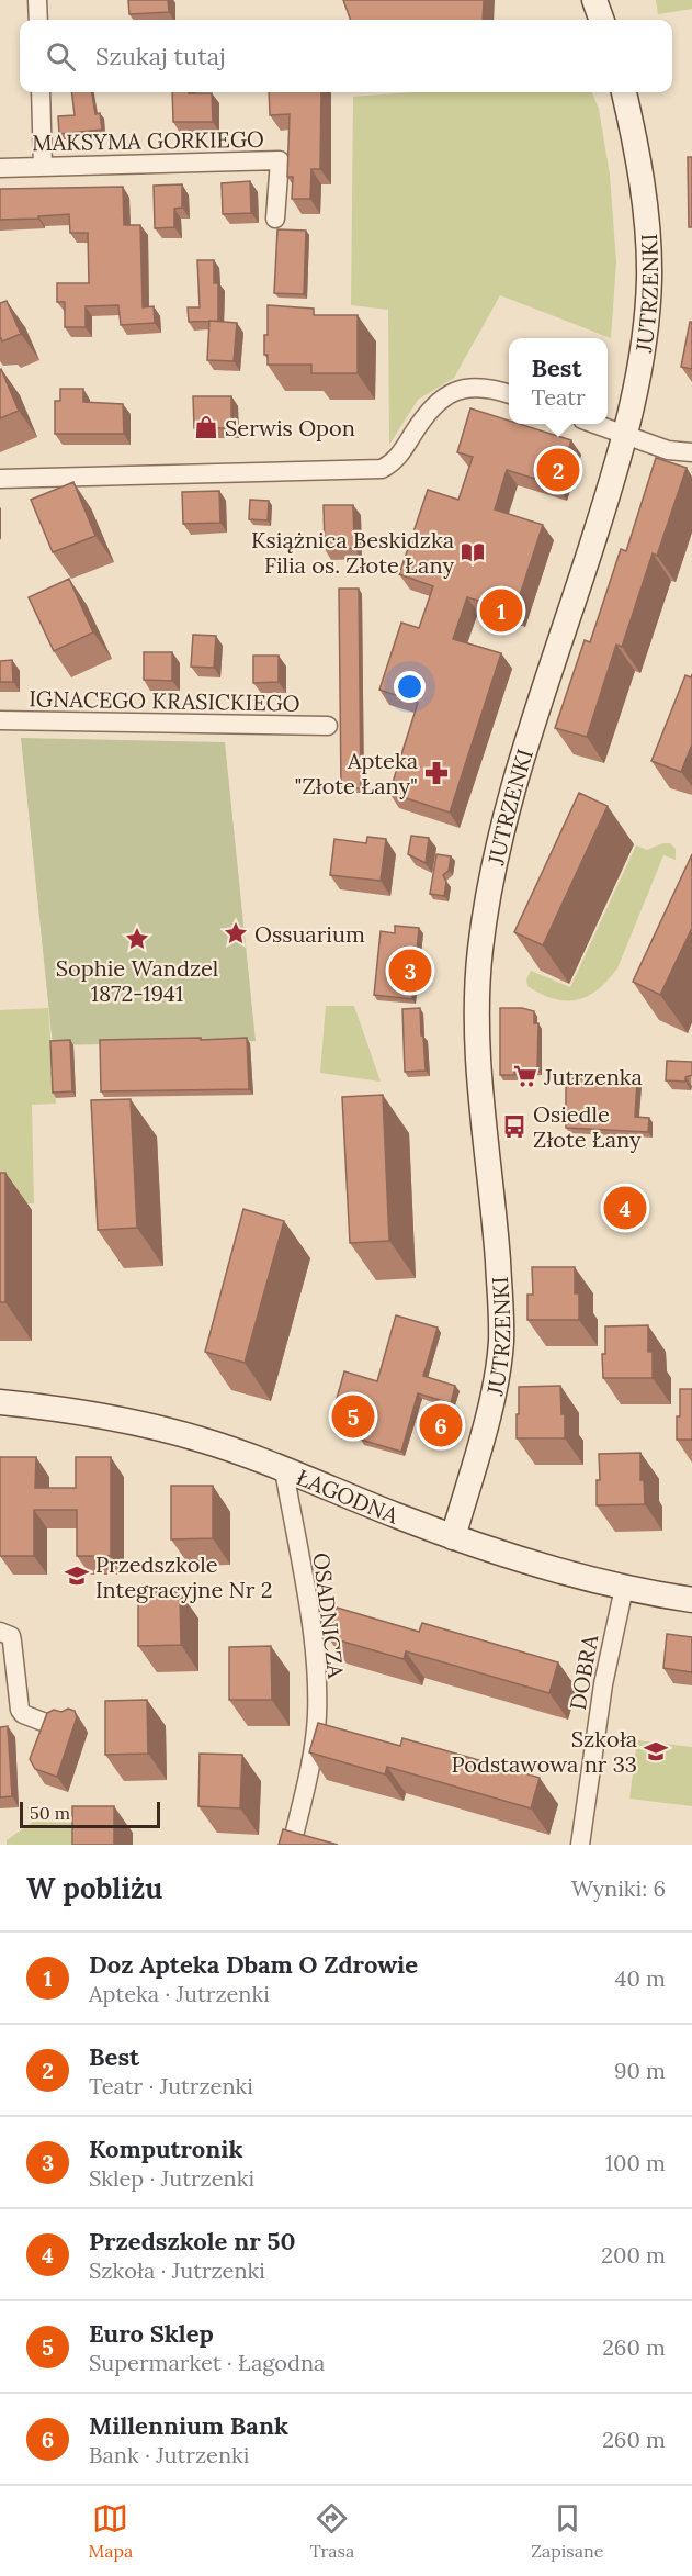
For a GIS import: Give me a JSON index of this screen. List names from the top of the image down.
{
  "streets": {
    "street": [
      "MAKSYMA GORKIEGO",
      "JUTRZENKI",
      "IGNACEGO KRASICKIEGO",
      "ŁAGODNA",
      "OSADNICZA",
      "DOBRA"
    ]
  },
  "crossings": [
    ["JUTRZENKI", "ŁAGODNA"],
    ["ŁAGODNA", "OSADNICZA"],
    ["ŁAGODNA", "DOBRA"]
  ],
  "places": {
    "shop": ["Serwis Opon"],
    "library": ["Książnica Beskidzka Filia os. Złote Łany"],
    "pharmacy": ["Apteka \"Złote Łany\""],
    "place": ["Ossuarium", "Sophie Wandzel 1872-1941"],
    "supermarket": ["Jutrzenka"],
    "bus stop": ["Osiedle Złote Łany"],
    "school or university": ["Przedszkole Integracyjne Nr 2", "Szkoła Podstawowa nr 33"]
  },
  "scale_bar": "50 m",
  "page": {
    "search": "Szukaj tutaj",
    "popup": ["Best", "Teatr"],
    "pins": [
      "2",
      "1",
      "3",
      "4",
      "5",
      "6"
    ],
    "scale": "50 m",
    "heading": ["W pobliżu", "Wyniki: 6"],
    "list": [
      {
        "mark": "1",
        "name": "Doz Apteka Dbam O Zdrowie",
        "note": "Apteka · Jutrzenki",
        "value": "40 m"
      },
      {
        "mark": "2",
        "name": "Best",
        "note": "Teatr · Jutrzenki",
        "value": "90 m"
      },
      {
        "mark": "3",
        "name": "Komputronik",
        "note": "Sklep · Jutrzenki",
        "value": "100 m"
      },
      {
        "mark": "4",
        "name": "Przedszkole nr 50",
        "note": "Szkoła · Jutrzenki",
        "value": "200 m"
      },
      {
        "mark": "5",
        "name": "Euro Sklep",
        "note": "Supermarket · Łagodna",
        "value": "260 m"
      },
      {
        "mark": "6",
        "name": "Millennium Bank",
        "note": "Bank · Jutrzenki",
        "value": "260 m"
      }
    ],
    "nav": ["Mapa", "Trasa", "Zapisane"]
  }
}
